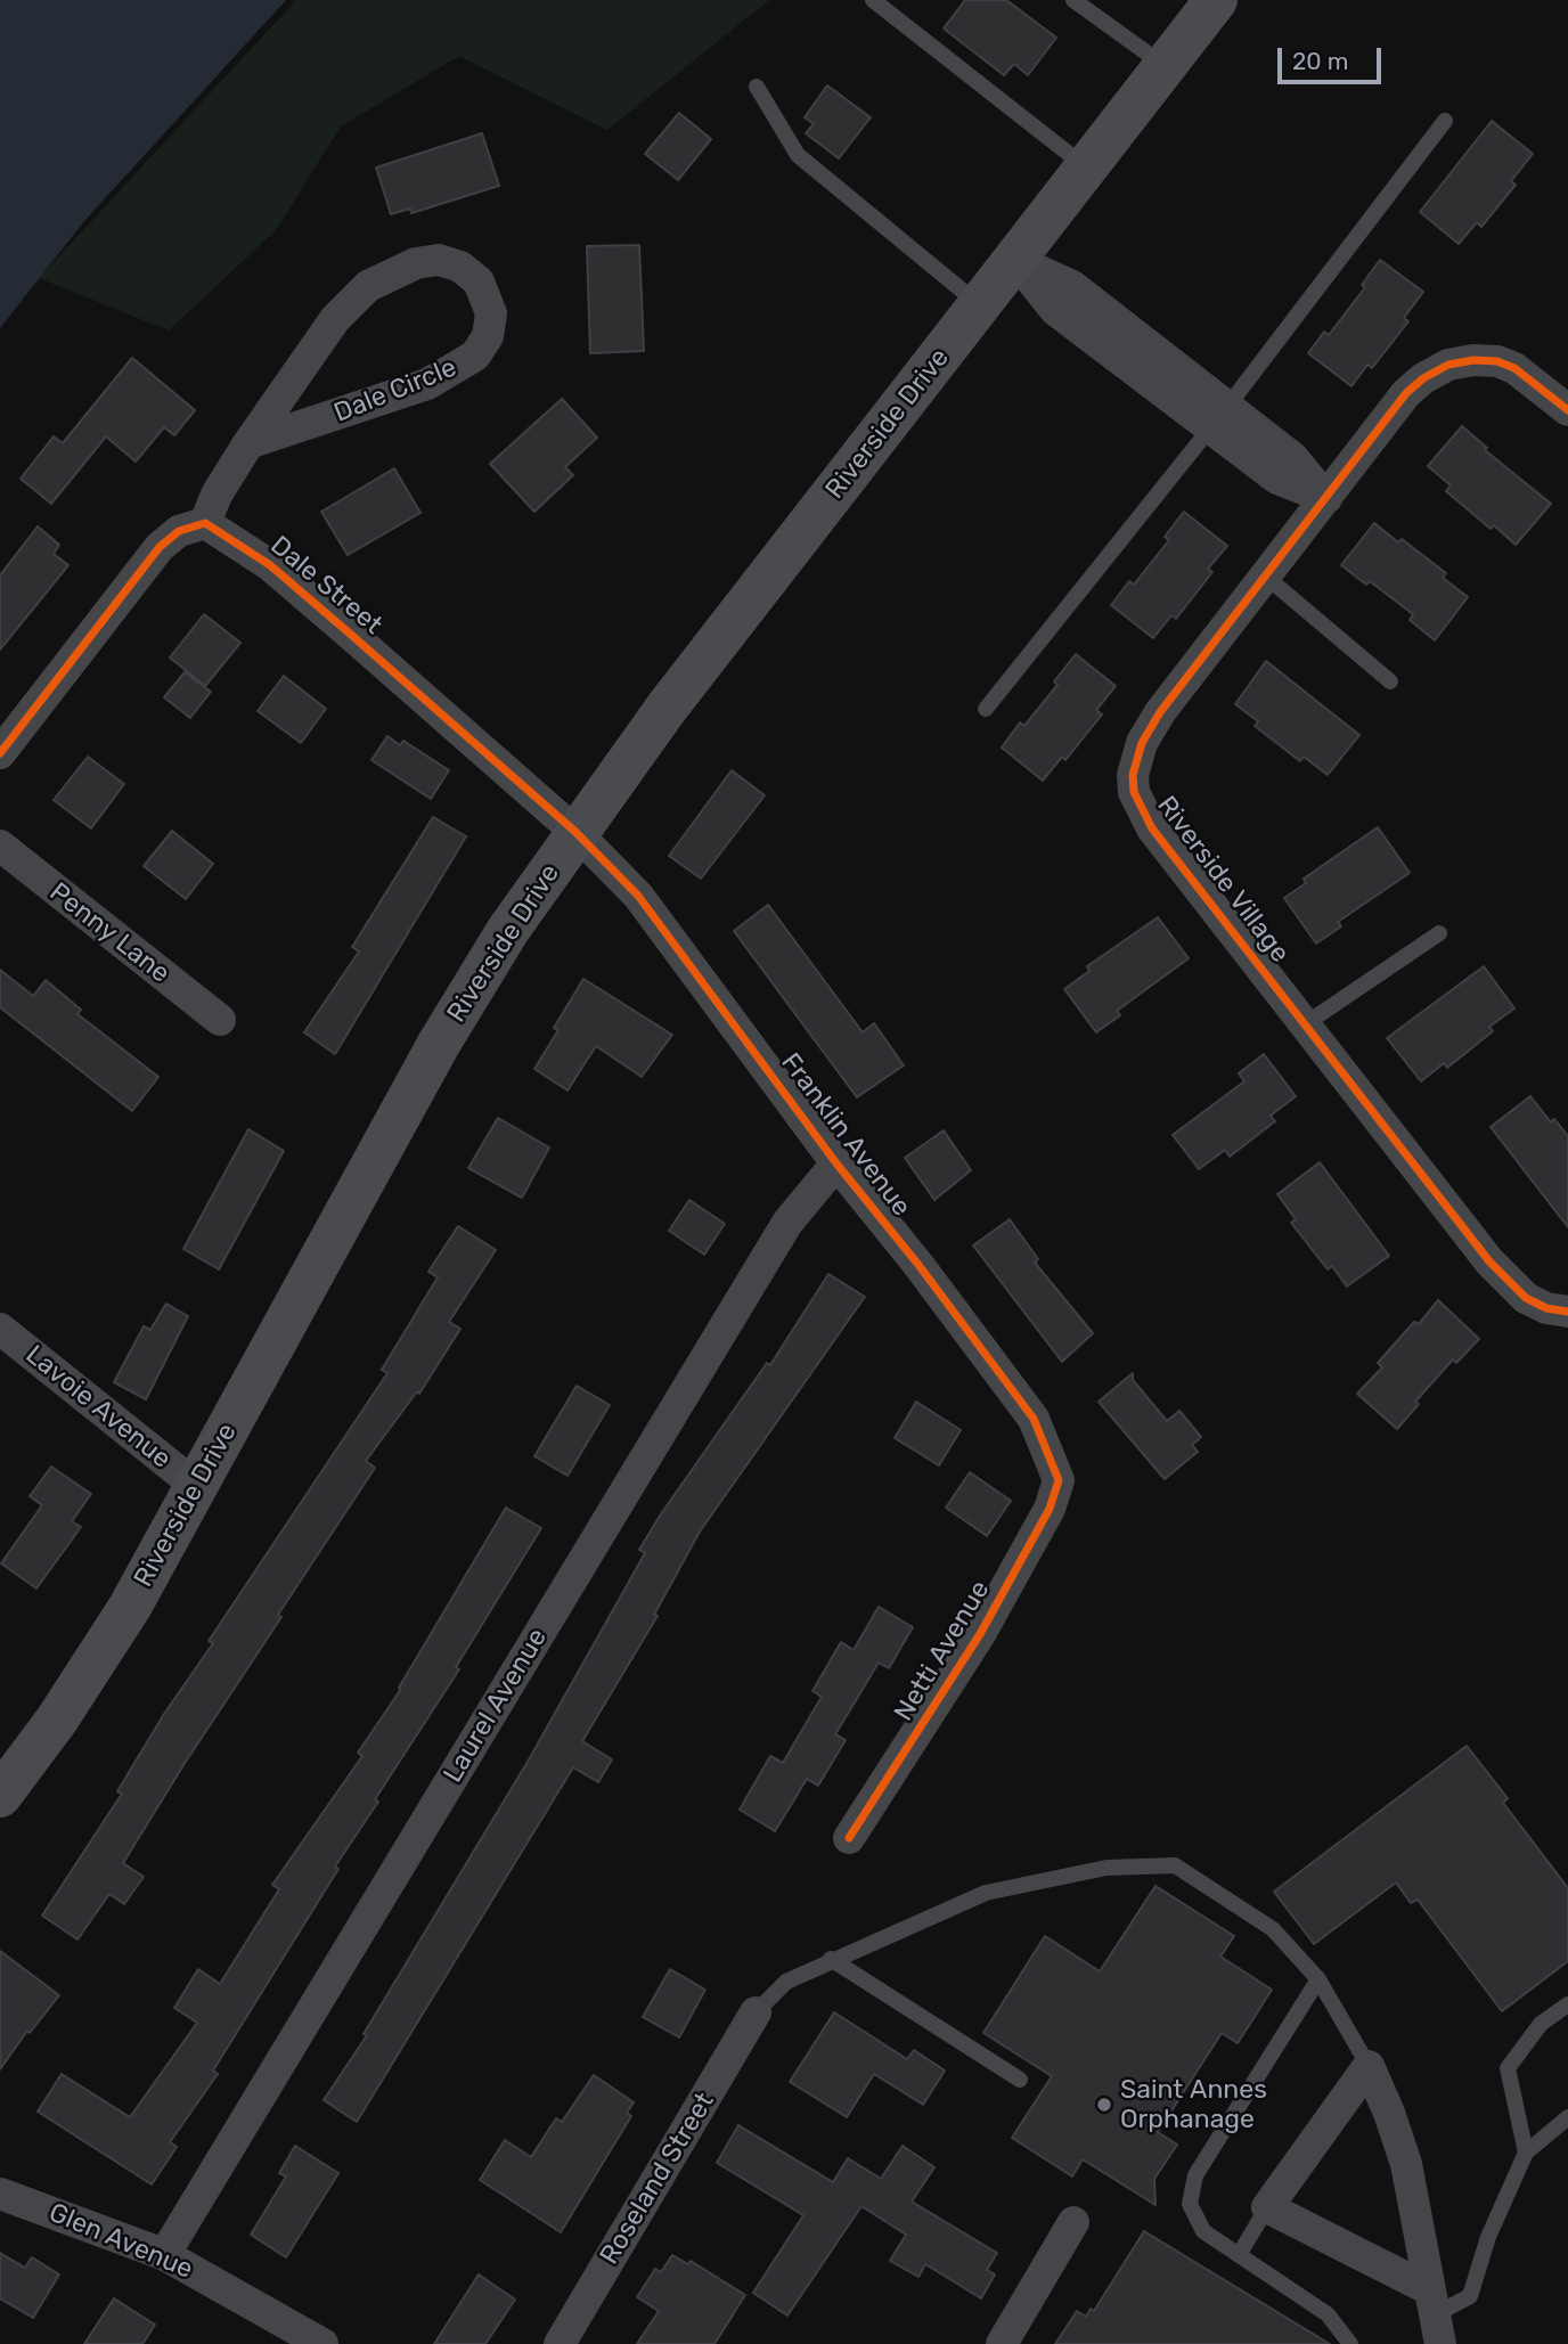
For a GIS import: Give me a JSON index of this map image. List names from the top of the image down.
{
  "streets": {
    "main road": ["Riverside Drive"],
    "street": [
      "Dale Circle",
      "Dale Street",
      "Riverside Village",
      "Penny Lane",
      "Franklin Avenue",
      "Lavoie Avenue",
      "Netti Avenue",
      "Laurel Avenue",
      "Roseland Street",
      "Glen Avenue"
    ]
  },
  "crossings": [
    ["Dale Circle", "Dale Street"],
    ["Riverside Drive", "Dale Street"],
    ["Riverside Drive", "Franklin Avenue"],
    ["Riverside Drive", "Lavoie Avenue"],
    ["Dale Street", "Franklin Avenue"],
    ["Franklin Avenue", "Netti Avenue"],
    ["Franklin Avenue", "Laurel Avenue"],
    ["Laurel Avenue", "Glen Avenue"]
  ],
  "places": ["Saint Annes Orphanage"],
  "scale_bar": "20 m"
}
